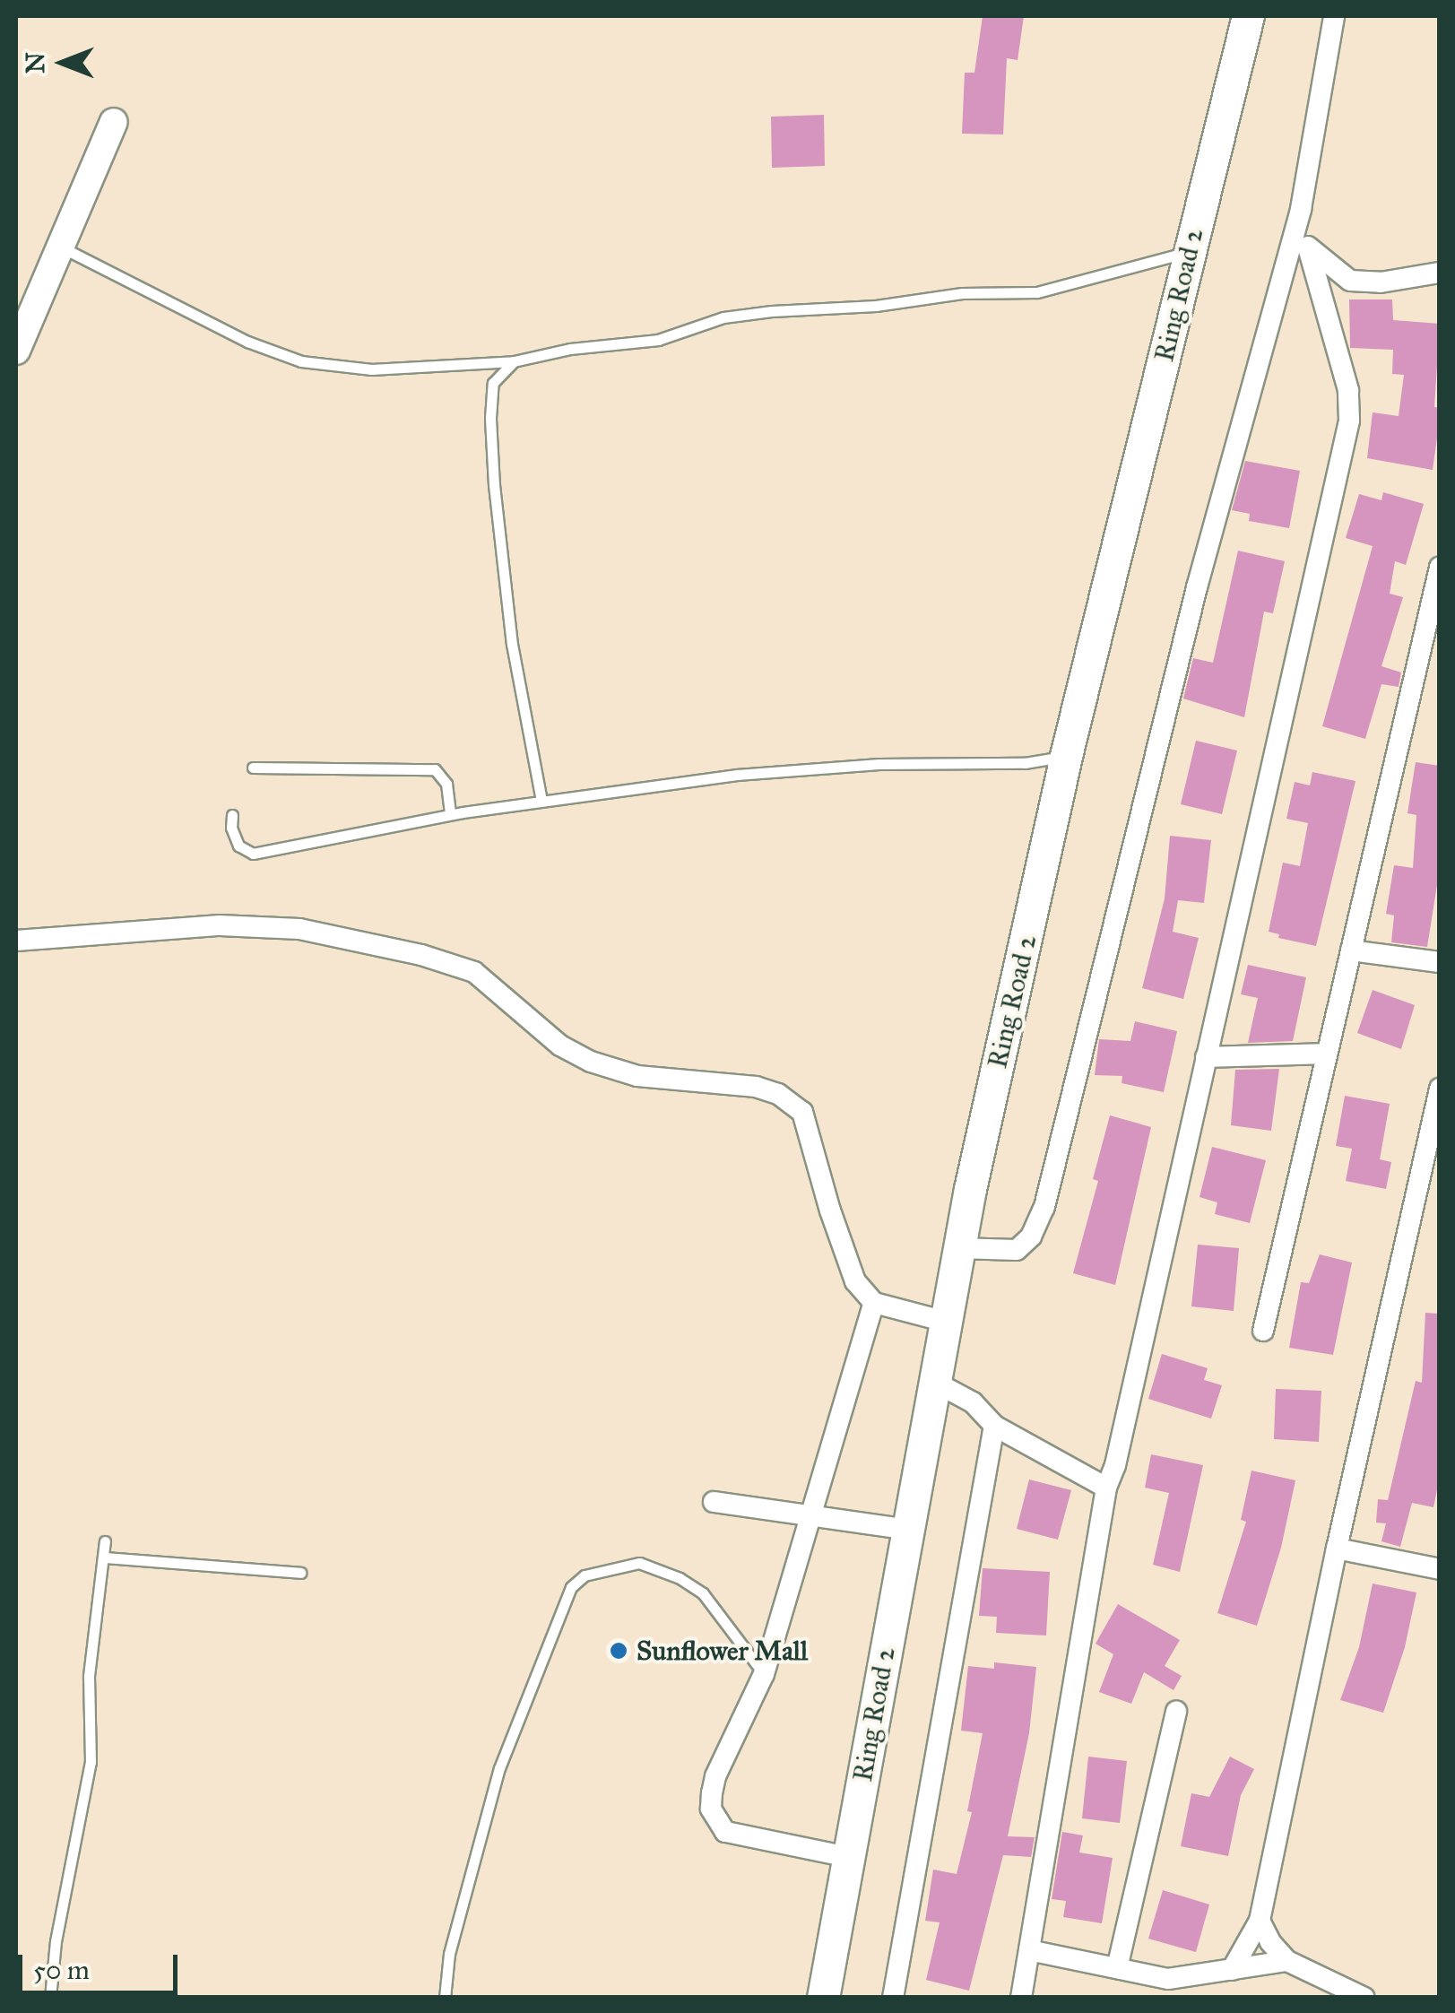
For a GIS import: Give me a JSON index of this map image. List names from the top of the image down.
{
  "streets": {
    "main road": ["Ring Road 2"]
  },
  "places": ["Sunflower Mall"],
  "scale_bar": "50 m",
  "north": "left"
}
